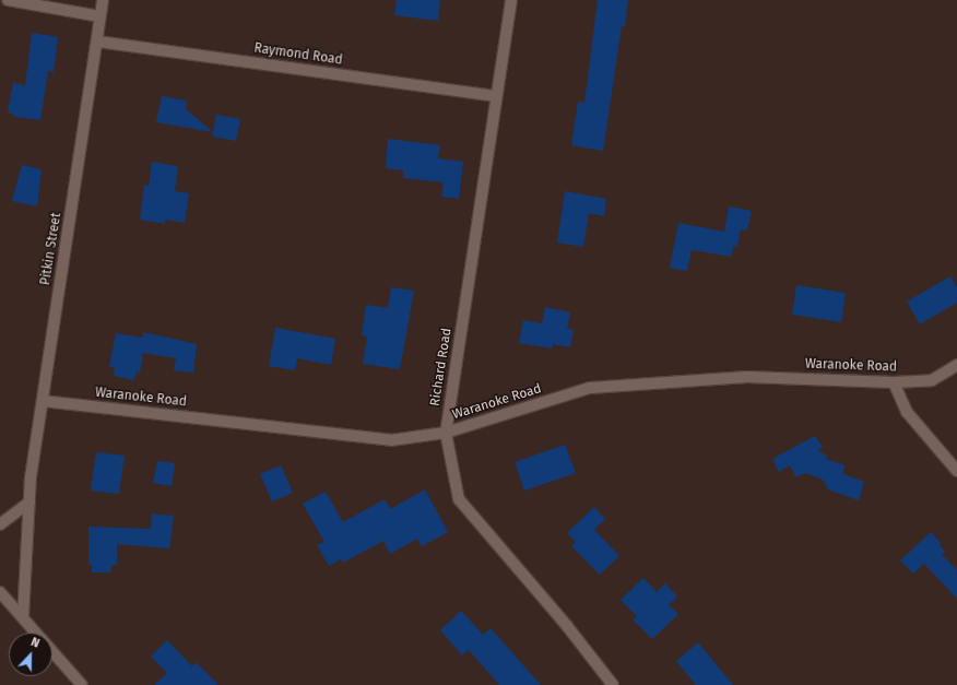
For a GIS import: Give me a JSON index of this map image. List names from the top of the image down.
{
  "streets": {
    "street": [
      "Raymond Road",
      "Pitkin Street",
      "Waranoke Road",
      "Richard Road"
    ]
  },
  "crossings": [
    ["Raymond Road", "Pitkin Street"],
    ["Raymond Road", "Richard Road"],
    ["Pitkin Street", "Waranoke Road"],
    ["Waranoke Road", "Richard Road"]
  ],
  "north": "top"
}
